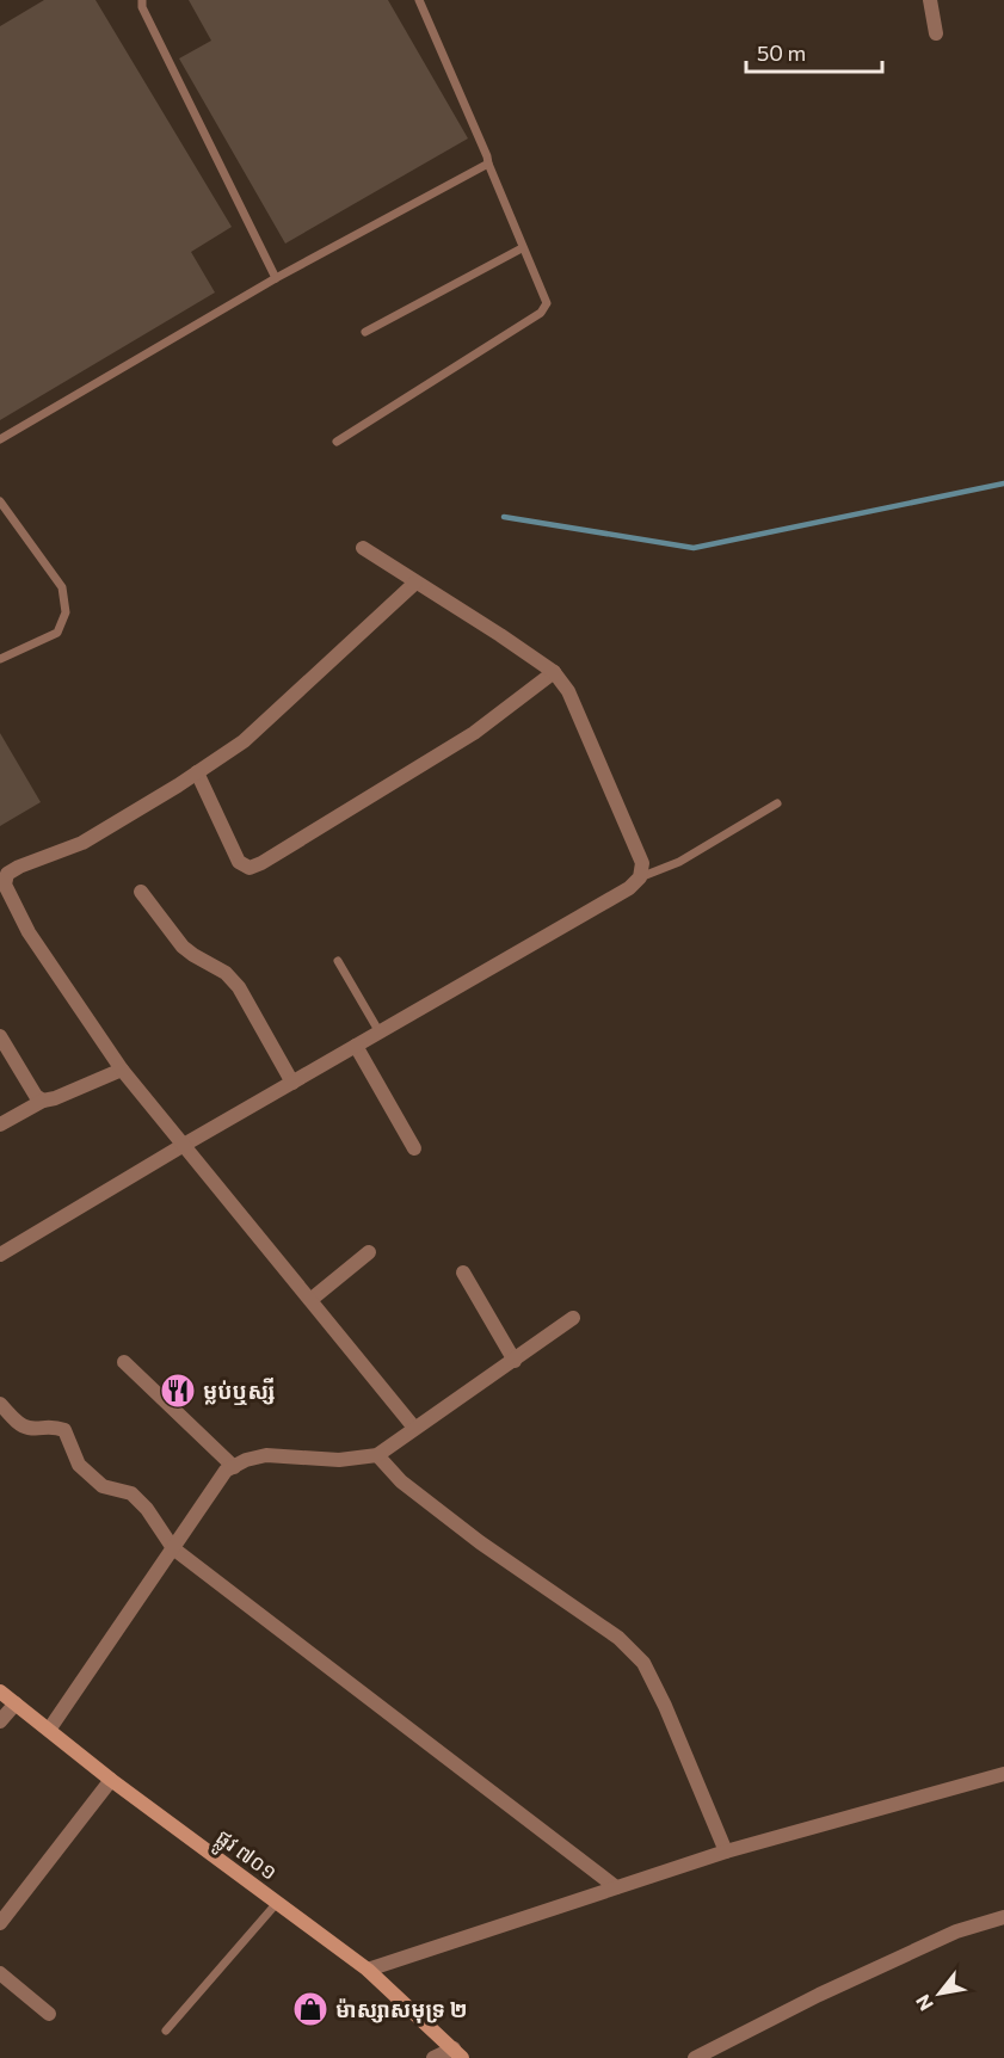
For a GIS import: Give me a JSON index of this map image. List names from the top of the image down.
{
  "streets": {
    "main road": ["ផ្លូវ ៧០១"]
  },
  "places": {
    "restaurant": ["ម្លប់ឬស្សី"],
    "shop": ["ម៉ាស្សាសមុទ្រ ២"]
  },
  "scale_bar": "50 m",
  "north": "bottom left"
}
